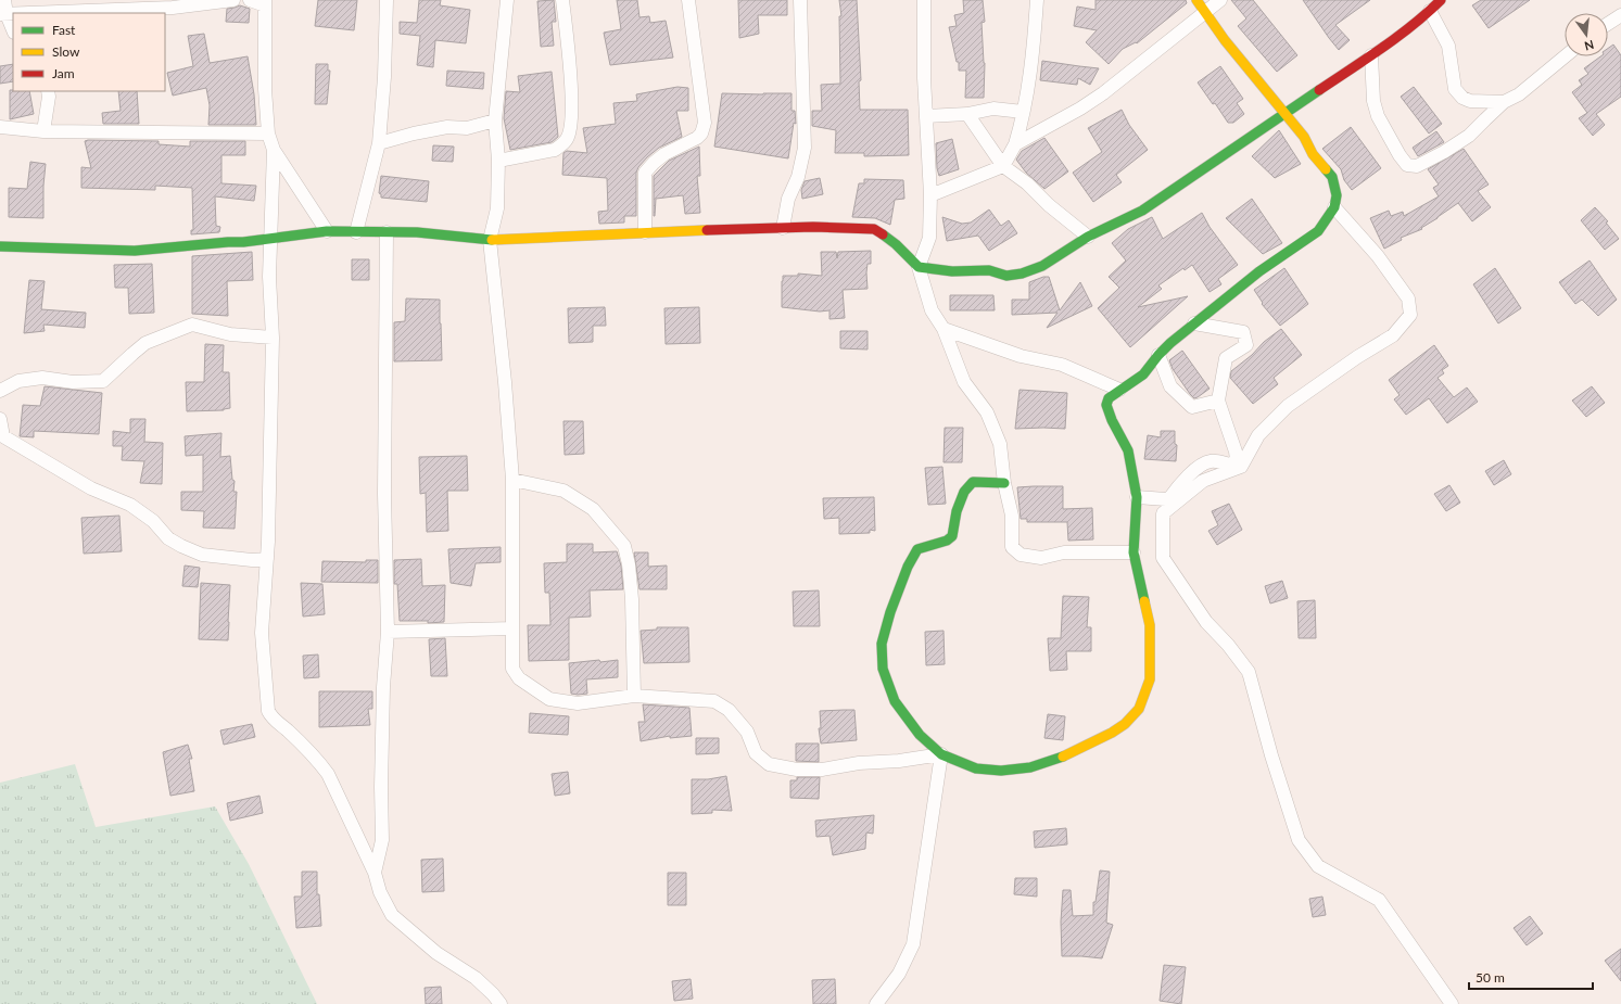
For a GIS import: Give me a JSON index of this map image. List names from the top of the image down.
{
  "legend": ["Fast", "Slow", "Jam"],
  "scale_bar": "50 m",
  "north": "bottom"
}
